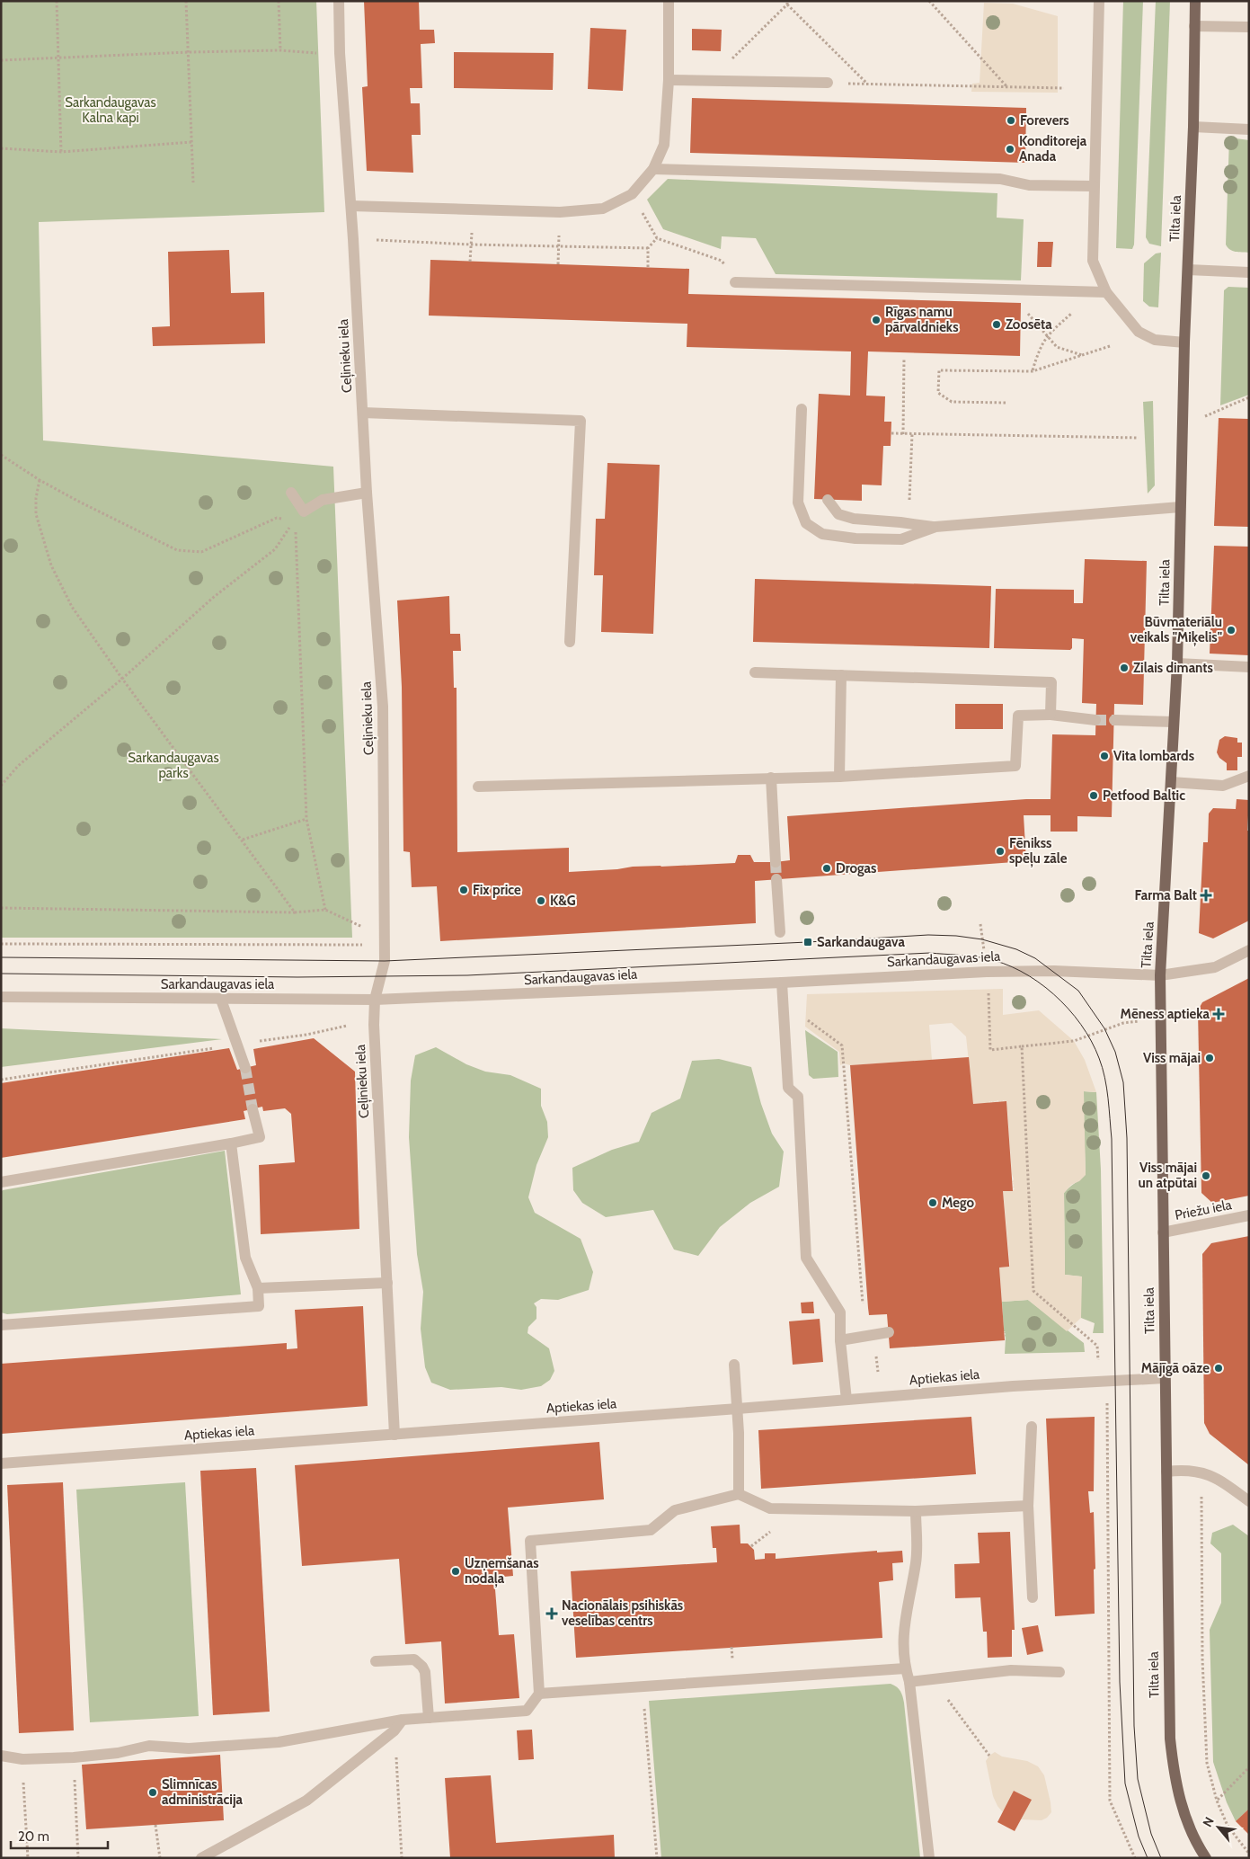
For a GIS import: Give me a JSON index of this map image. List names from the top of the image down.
{
  "streets": {
    "main road": ["Tilta iela"],
    "street": [
      "Ceļinieku iela",
      "Sarkandaugavas iela",
      "Priežu iela",
      "Aptiekas iela"
    ]
  },
  "crossings": [
    ["Tilta iela", "Sarkandaugavas iela"],
    ["Tilta iela", "Priežu iela"],
    ["Tilta iela", "Aptiekas iela"],
    ["Ceļinieku iela", "Sarkandaugavas iela"],
    ["Ceļinieku iela", "Aptiekas iela"]
  ],
  "parks": ["Sarkandaugavas Kalna kapi", "Sarkandaugavas parks"],
  "places": {
    "other": [
      "Forevers",
      "Konditoreja Anada",
      "Rīgas namu pārvaldnieks",
      "Zoosēta",
      "Būvmateriālu veikals \"Miķelis\"",
      "Zilais dimants",
      "Vita lombards",
      "Petfood Baltic",
      "Fēnikss spēļu zāle",
      "Drogas",
      "Fix price",
      "K&G",
      "Viss mājai",
      "Viss mājai un atpūtai",
      "Mego",
      "Mājīgā oāze",
      "Uzņemšanas nodaļa",
      "Slimnīcas administrācija"
    ],
    "health": ["Farma Balt", "Mēness aptieka", "Nacionālais psihiskās veselības centrs"],
    "transit": ["Sarkandaugava"]
  },
  "scale_bar": "20 m",
  "north": "top left"
}
